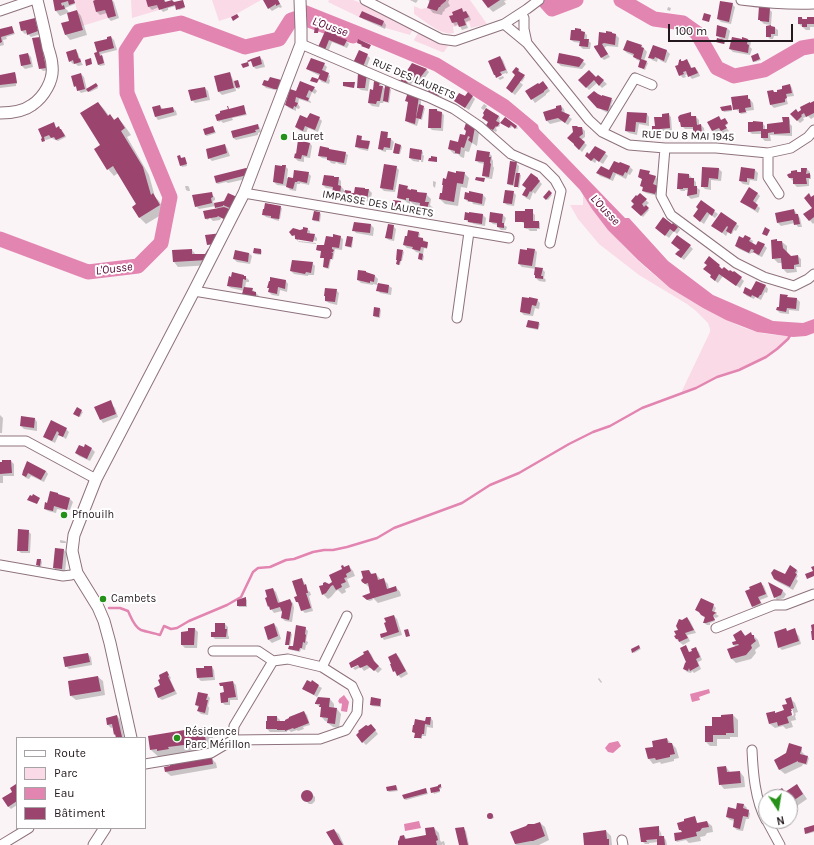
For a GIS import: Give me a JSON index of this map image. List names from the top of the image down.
{
  "streets": {
    "street": ["RUE DES LAURETS", "RUE DU 8 MAI 1945", "IMPASSE DES LAURETS"]
  },
  "water": ["L'Ousse"],
  "places": [
    "Lauret",
    "Pfnouilh",
    "Cambets",
    "Résidence Parc Mérillon"
  ],
  "legend": [
    "Route",
    "Parc",
    "Eau",
    "Bâtiment"
  ],
  "scale_bar": "100 m",
  "north": "bottom"
}
